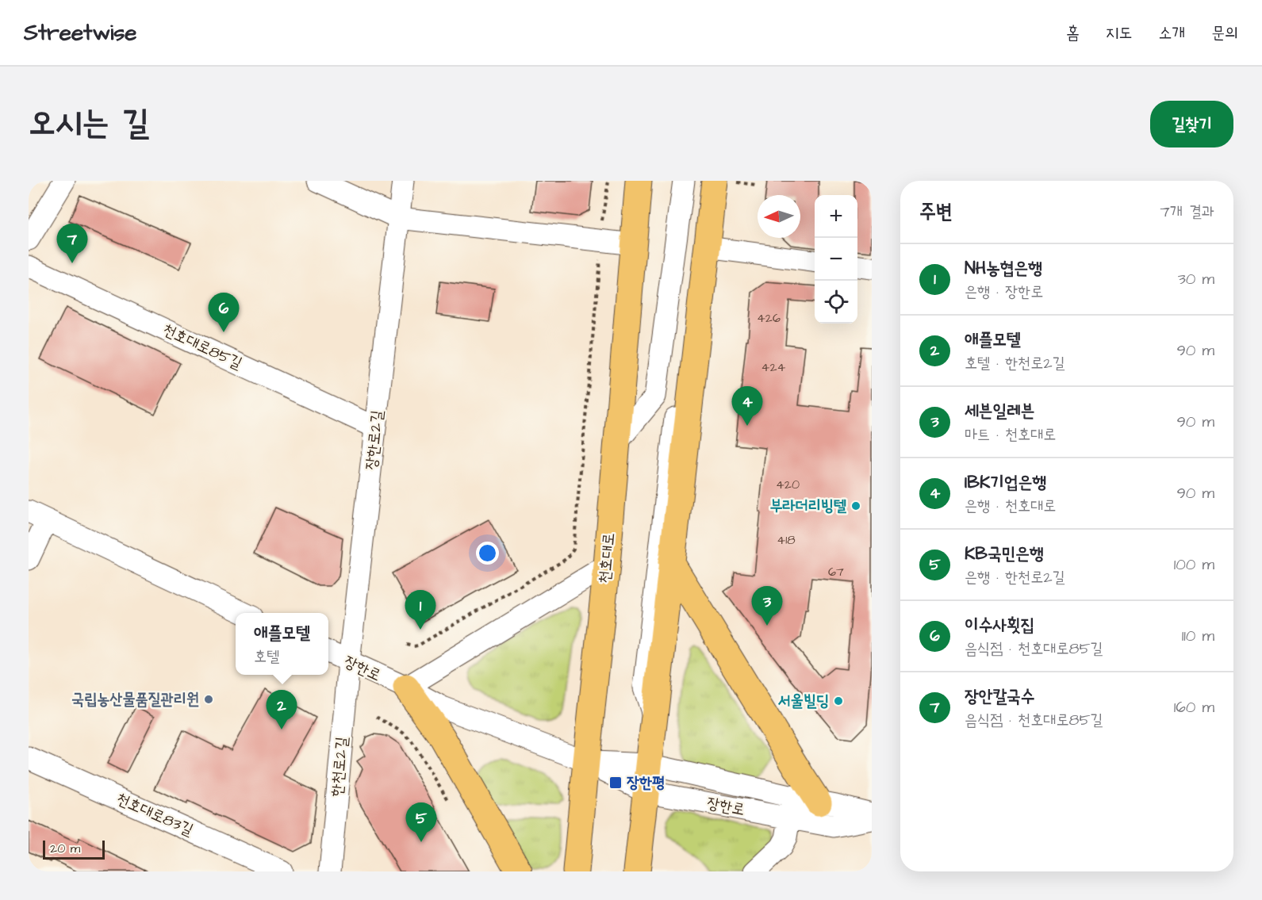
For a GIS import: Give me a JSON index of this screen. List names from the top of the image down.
{
  "streets": {
    "main road": ["천호대로"],
    "street": [
      "천호대로85길",
      "장한로2길",
      "장한로",
      "한천로2길",
      "천호대로83길"
    ]
  },
  "crossings": [
    ["천호대로85길", "장한로2길"],
    ["장한로2길", "장한로"],
    ["장한로2길", "한천로2길"],
    ["천호대로", "장한로"],
    ["장한로", "한천로2길"]
  ],
  "places": {
    "other": ["부라더리빙텔", "국립농산물품질관리원", "서울빌딩"],
    "transit": ["장한평"]
  },
  "house_numbers": [
    "426",
    "424",
    "420",
    "418",
    "67"
  ],
  "scale_bar": "20 m",
  "north": "left",
  "page": {
    "header": "Streetwise",
    "nav": [
      "홈",
      "지도",
      "소개",
      "문의"
    ],
    "title": "오시는 길",
    "buttons": "길찾기",
    "heading": ["주변", "7개 결과"],
    "map_buttons": ["+", "−"],
    "pins": [
      "7",
      "6",
      "4",
      "3",
      "1",
      "2",
      "5"
    ],
    "list": [
      {
        "mark": "1",
        "name": "NH농협은행",
        "note": "은행 · 장한로",
        "value": "30 m"
      },
      {
        "mark": "2",
        "name": "애플모텔",
        "note": "호텔 · 한천로2길",
        "value": "90 m"
      },
      {
        "mark": "3",
        "name": "세븐일레븐",
        "note": "마트 · 천호대로",
        "value": "90 m"
      },
      {
        "mark": "4",
        "name": "IBK기업은행",
        "note": "은행 · 천호대로",
        "value": "90 m"
      },
      {
        "mark": "5",
        "name": "KB국민은행",
        "note": "은행 · 한천로2길",
        "value": "100 m"
      },
      {
        "mark": "6",
        "name": "이수사횟집",
        "note": "음식점 · 천호대로85길",
        "value": "110 m"
      },
      {
        "mark": "7",
        "name": "장안칼국수",
        "note": "음식점 · 천호대로85길",
        "value": "160 m"
      }
    ],
    "popup": ["애플모텔", "호텔"],
    "scale": "20 m"
  }
}
